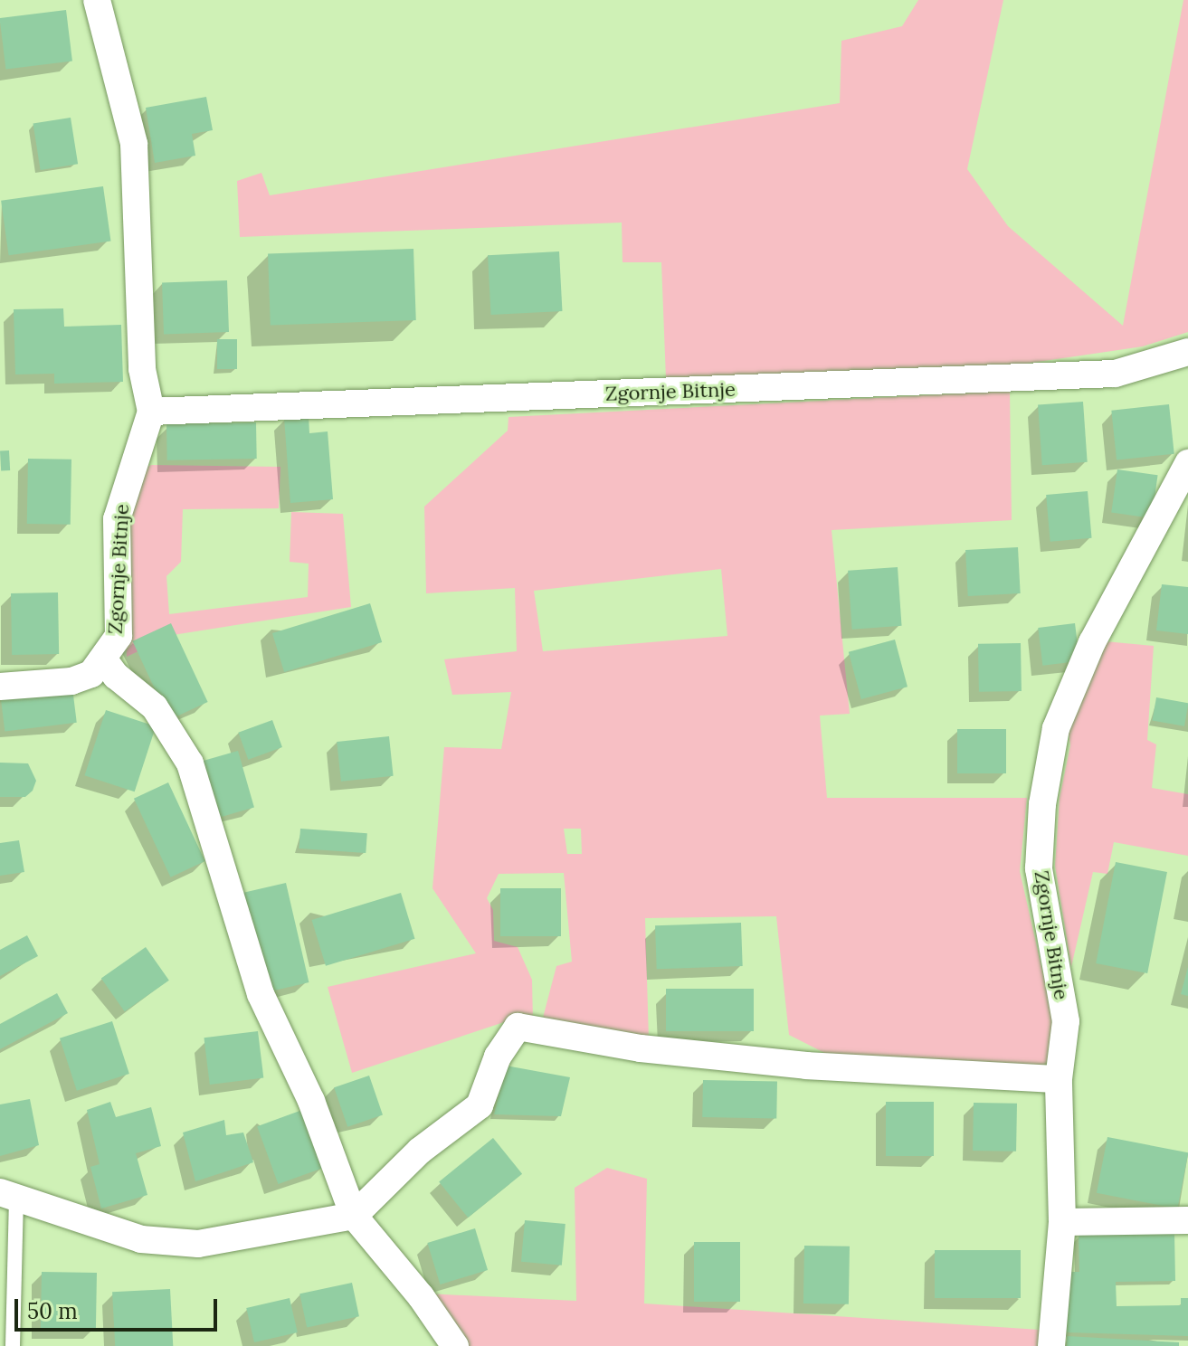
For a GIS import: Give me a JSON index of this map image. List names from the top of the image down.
{
  "streets": {
    "street": ["Zgornje Bitnje"]
  },
  "scale_bar": "50 m"
}
